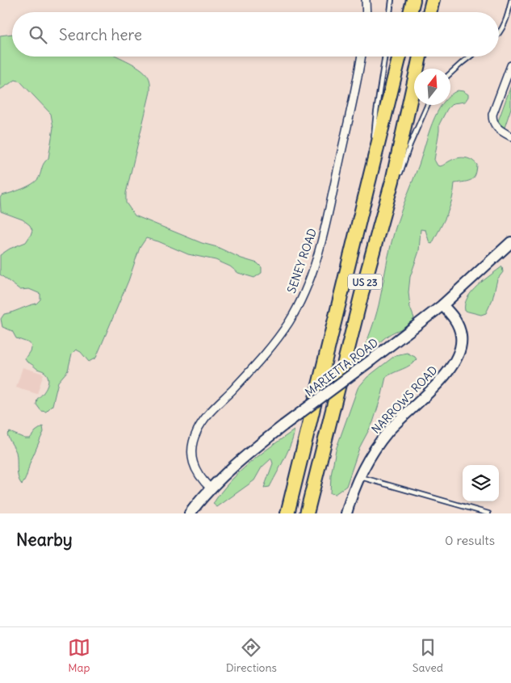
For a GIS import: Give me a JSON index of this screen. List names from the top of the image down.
{
  "streets": {
    "highway": ["US 23"],
    "street": ["SENEY ROAD", "MARIETTA ROAD", "NARROWS ROAD"]
  },
  "crossings": [
    ["SENEY ROAD", "MARIETTA ROAD"],
    ["MARIETTA ROAD", "NARROWS ROAD"]
  ],
  "north": "top",
  "page": {
    "search": "Search here",
    "heading": ["Nearby", "0 results"],
    "nav": ["Map", "Directions", "Saved"]
  }
}
